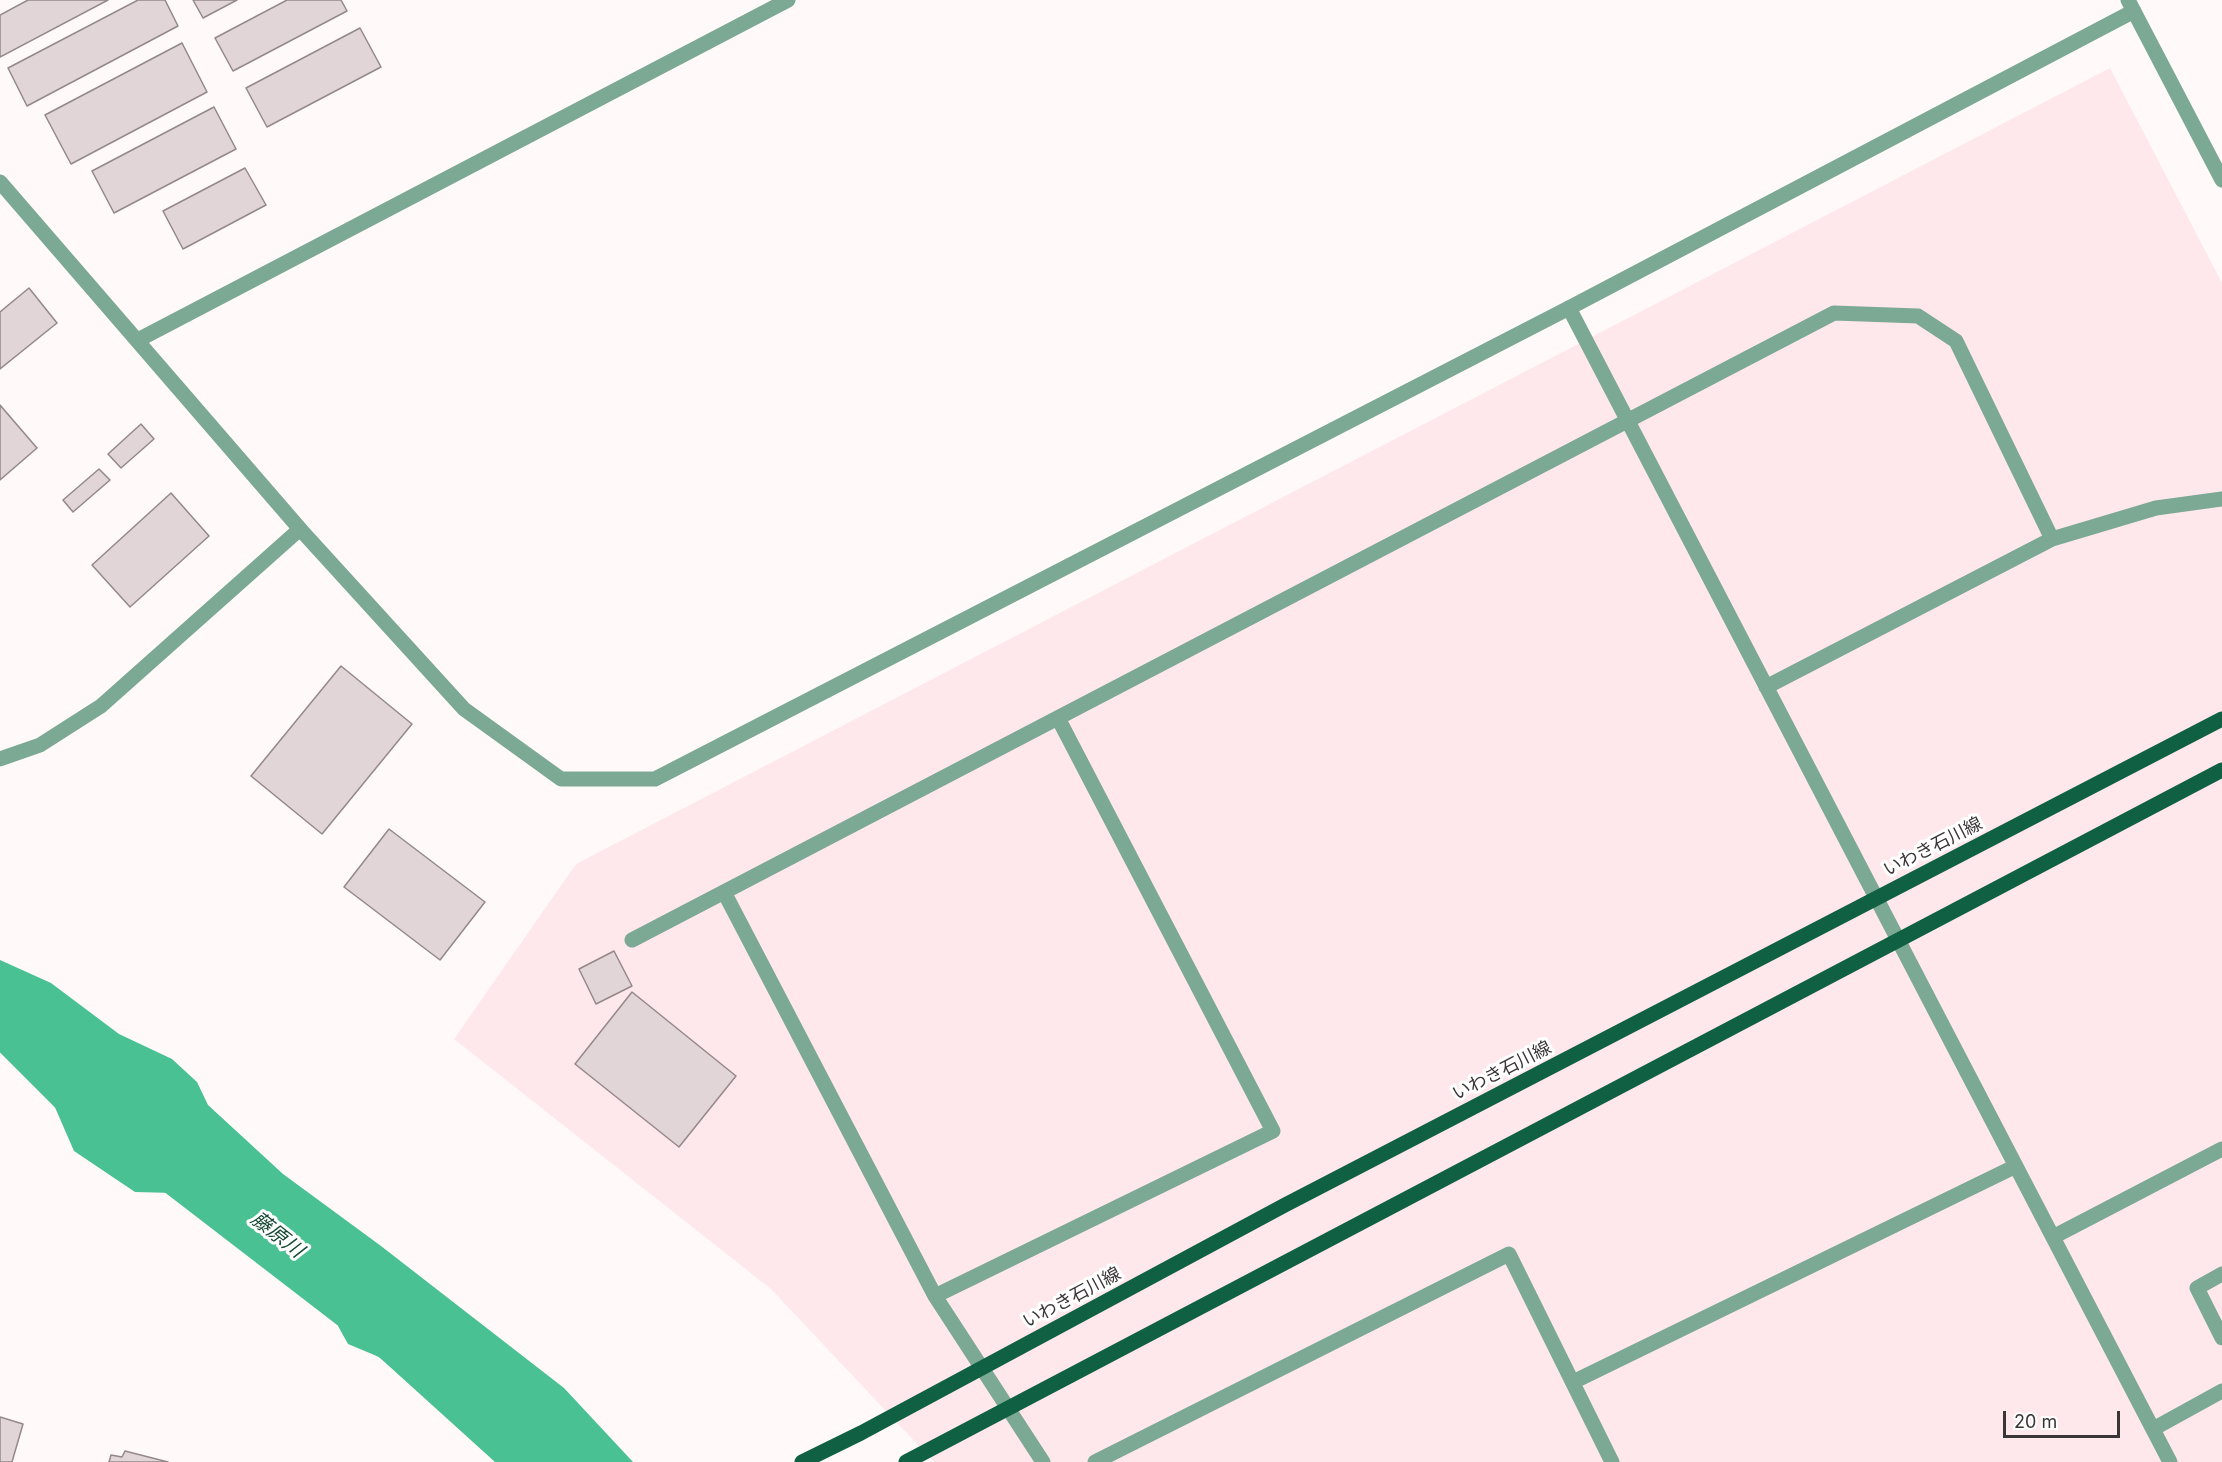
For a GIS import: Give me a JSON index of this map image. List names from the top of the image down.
{
  "streets": {
    "main road": ["いわき石川線"]
  },
  "water": ["藤原川"],
  "scale_bar": "20 m"
}
